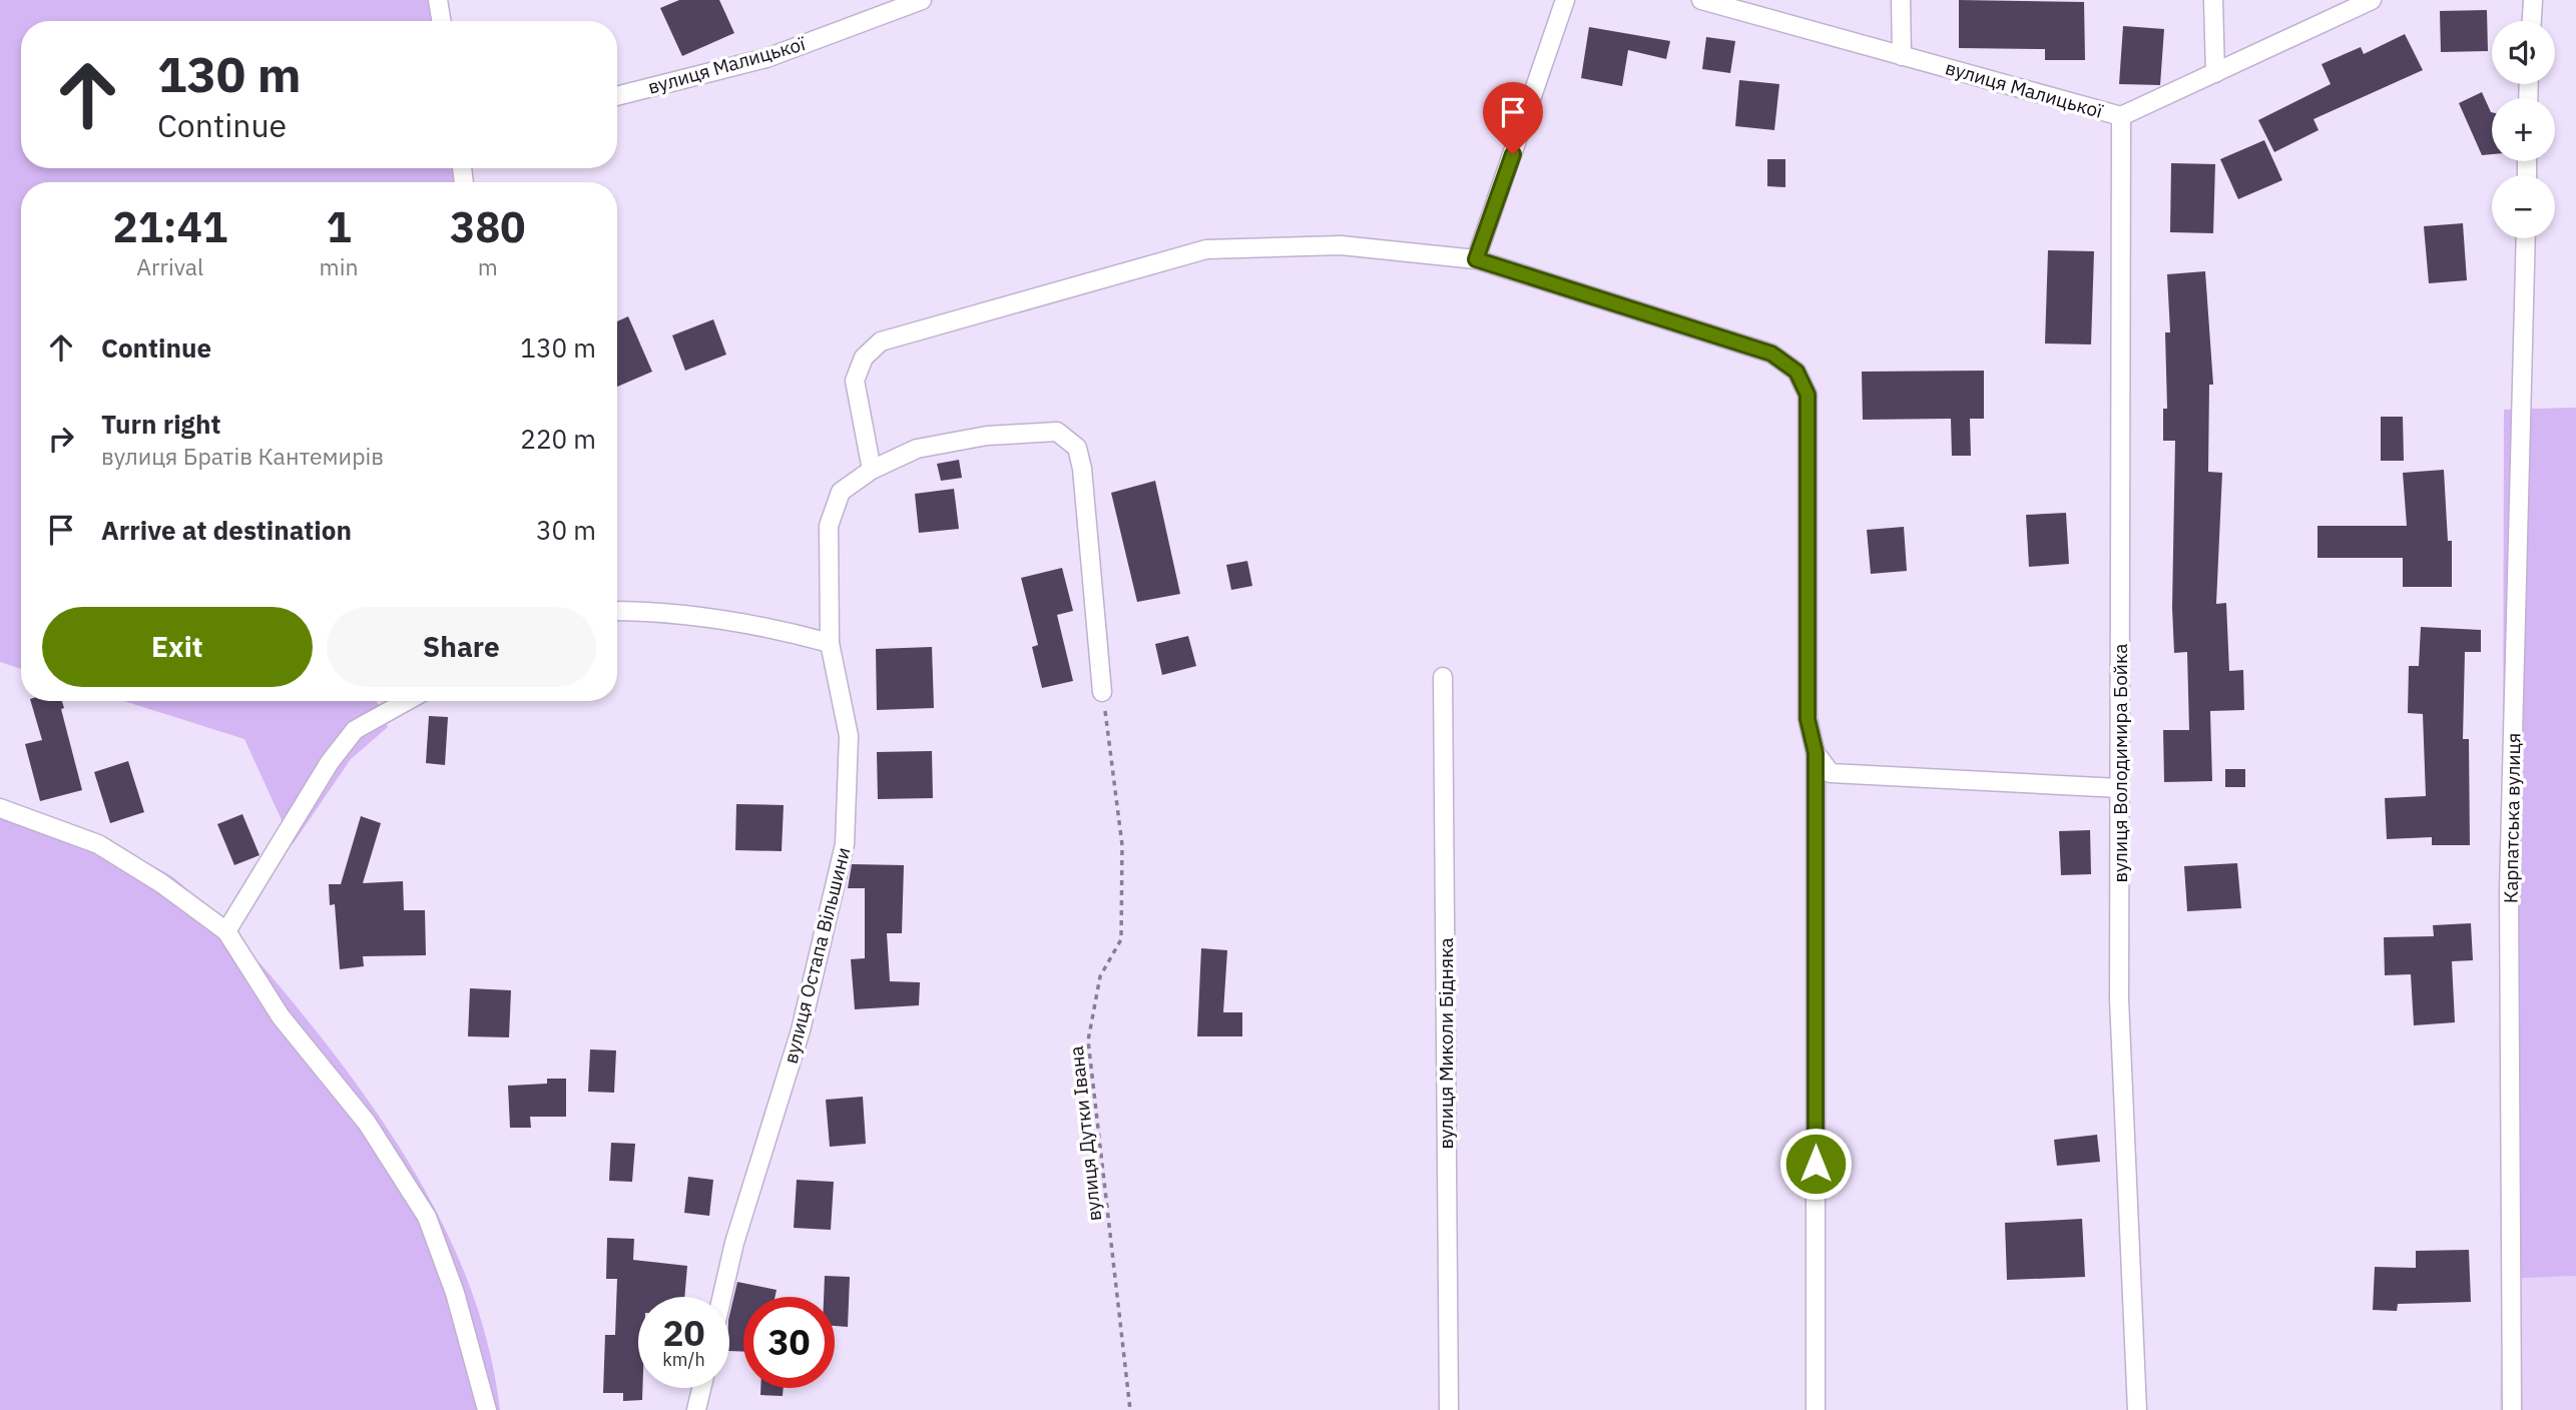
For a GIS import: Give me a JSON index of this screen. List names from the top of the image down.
{
  "streets": {
    "street": [
      "вулиця Малицької",
      "вулиця Володимира Бойка",
      "Карпатська вулиця",
      "вулиця Остапа Вільшини",
      "вулиця Миколи Бідняка"
    ],
    "path": ["вулиця Дутки Івана"]
  },
  "crossings": [
    ["вулиця Малицької", "вулиця Володимира Бойка"],
    ["вулиця Остапа Вільшини", "вулиця Дутки Івана"]
  ],
  "page": {
    "map_buttons": ["+", "−"],
    "turn": ["130 m", "Continue"],
    "eta": [
      "21:41",
      "Arrival",
      "1",
      "min",
      "380",
      "m"
    ],
    "list": [
      {
        "name": "Continue",
        "value": "130 m"
      },
      {
        "name": "Turn right",
        "note": "вулиця Братів Кантемирів",
        "value": "220 m"
      },
      {
        "name": "Arrive at destination",
        "value": "30 m"
      }
    ],
    "buttons": ["Exit", "Share"],
    "speed": "20 km/h",
    "limit": "30"
  }
}
